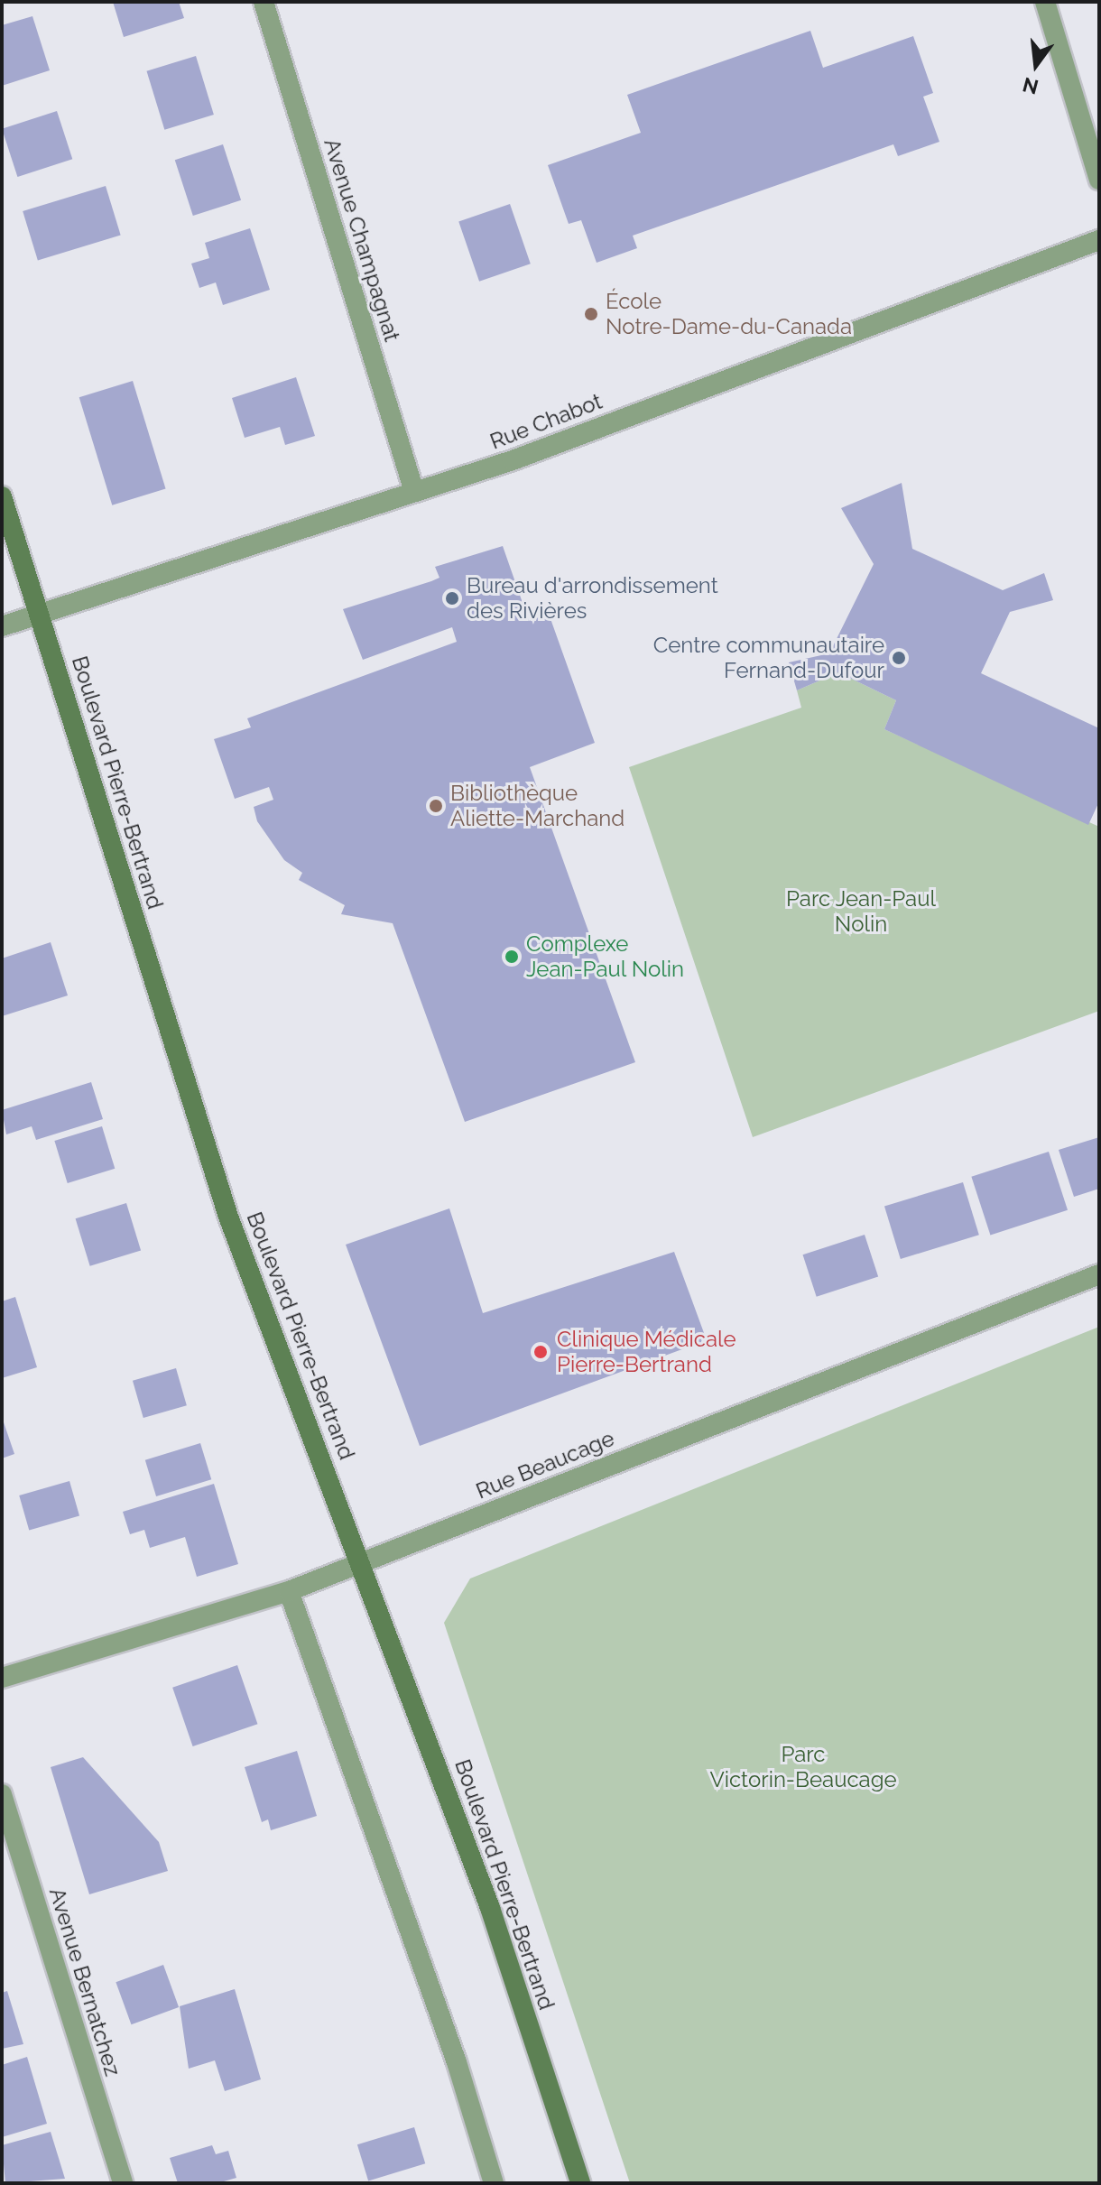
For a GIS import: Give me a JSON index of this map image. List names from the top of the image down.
{
  "streets": {
    "main road": ["Boulevard Pierre-Bertrand"],
    "street": [
      "Avenue Champagnat",
      "Rue Chabot",
      "Rue Beaucage",
      "Avenue Bernatchez"
    ]
  },
  "crossings": [
    ["Avenue Champagnat", "Rue Chabot"],
    ["Rue Chabot", "Boulevard Pierre-Bertrand"],
    ["Boulevard Pierre-Bertrand", "Rue Beaucage"]
  ],
  "parks": ["Parc Jean-Paul Nolin", "Parc Victorin-Beaucage"],
  "places": [
    "École Notre-Dame-du-Canada",
    "Bureau d'arrondissement des Rivières",
    "Centre communautaire Fernand-Dufour",
    "Bibliothèque Aliette-Marchand",
    "Complexe Jean-Paul Nolin",
    "Clinique Médicale Pierre-Bertrand"
  ],
  "north": "bottom"
}
